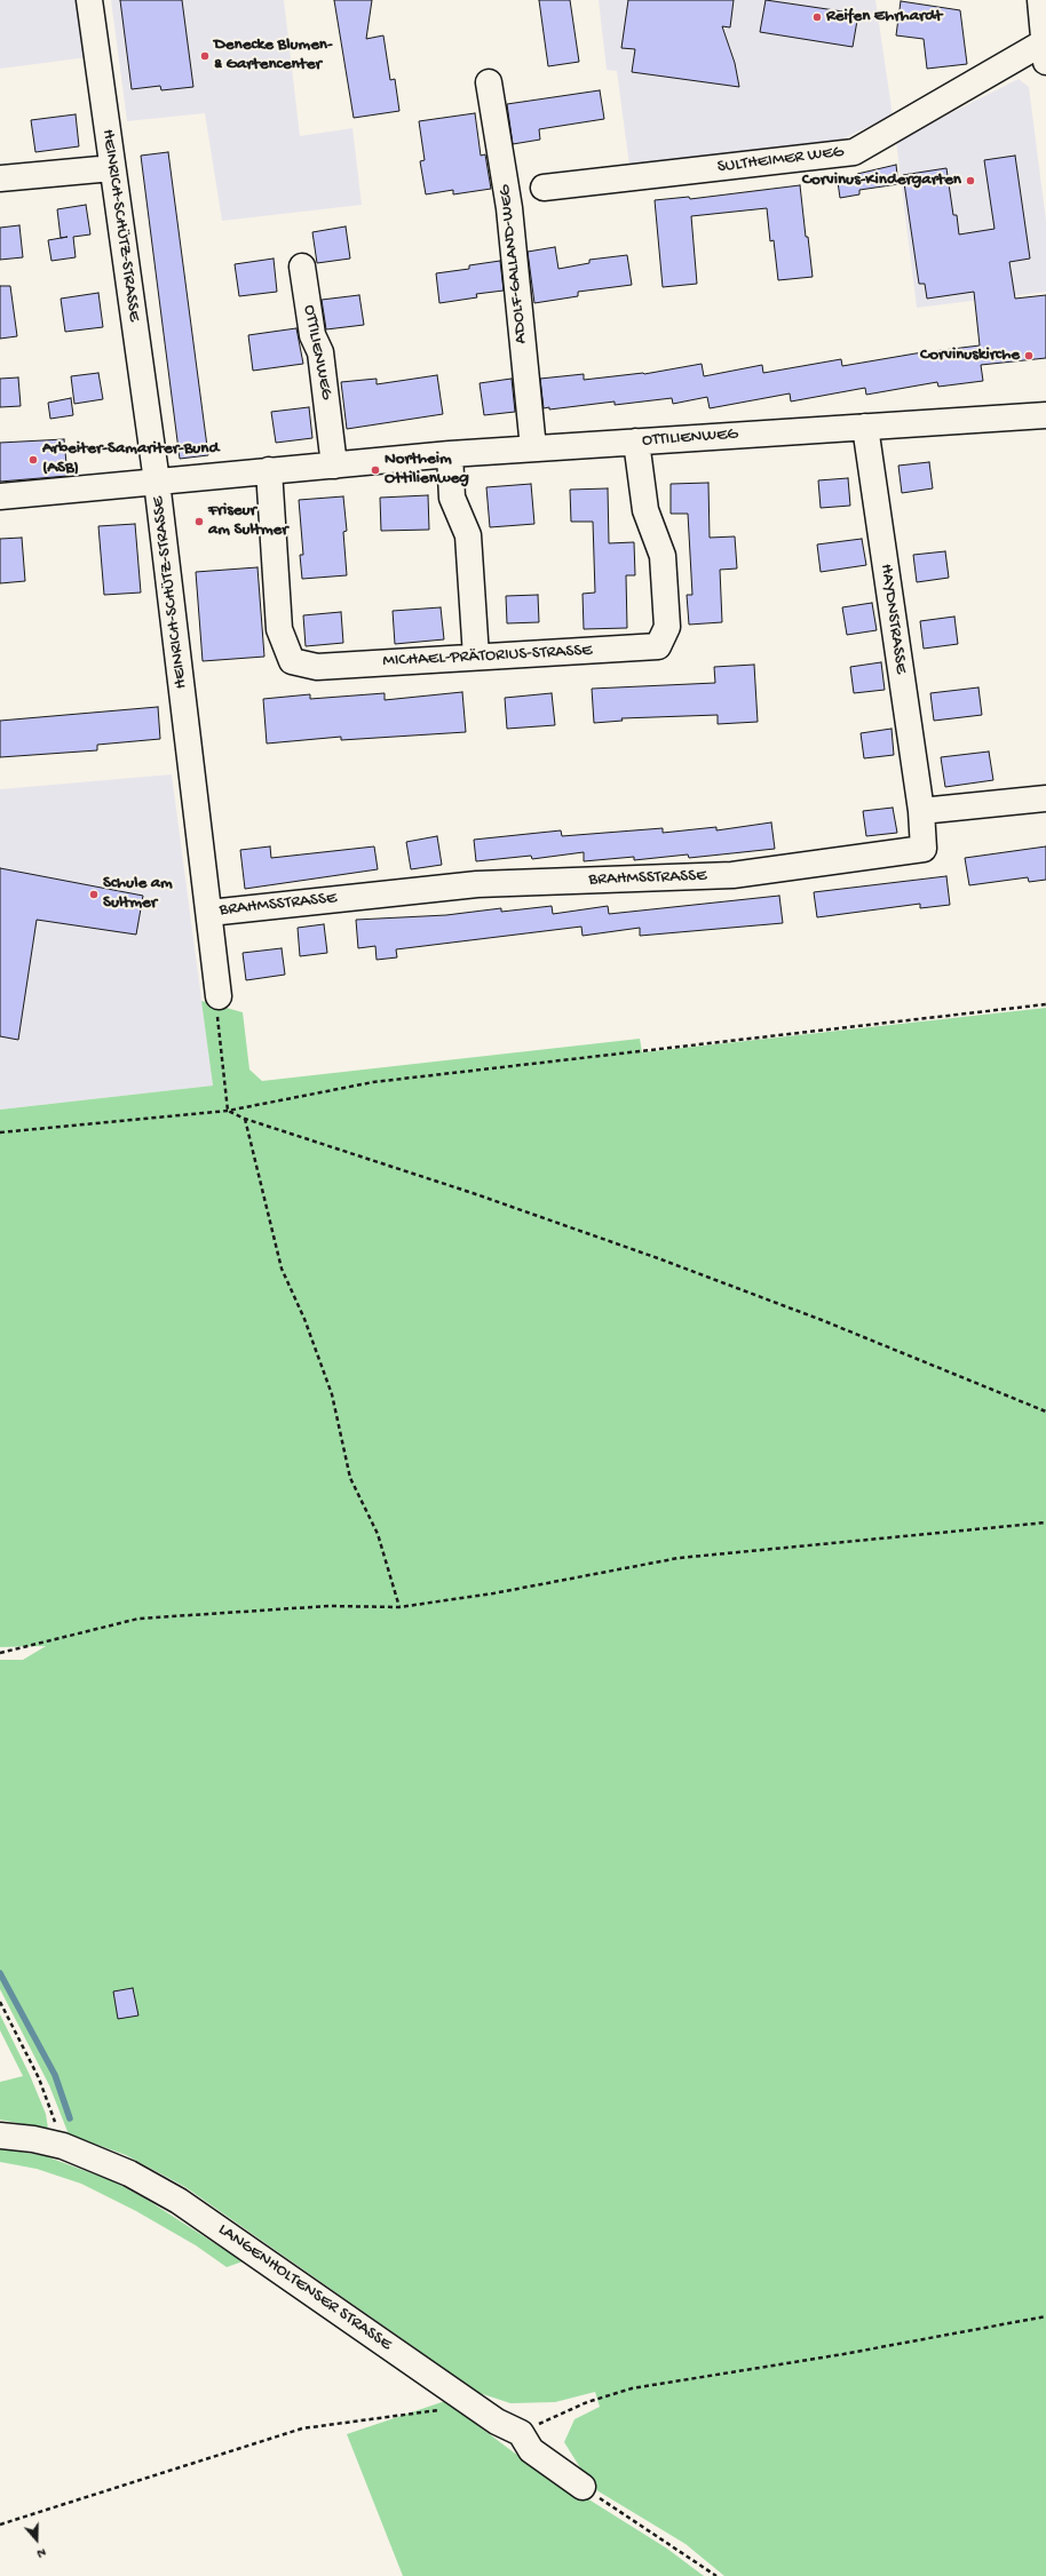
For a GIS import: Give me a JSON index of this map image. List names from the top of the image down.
{
  "streets": {
    "street": [
      "SULTHEIMER WEG",
      "HEINRICH-SCHÜTZ-STRASSE",
      "ADOLF-GALLAND-WEG",
      "OTTILIENWEG",
      "HAYDNSTRASSE",
      "MICHAEL-PRÄTORIUS-STRASSE",
      "BRAHMSSTRASSE",
      "LANGENHOLTENSER STRASSE"
    ]
  },
  "crossings": [
    ["HEINRICH-SCHÜTZ-STRASSE", "OTTILIENWEG"],
    ["HEINRICH-SCHÜTZ-STRASSE", "BRAHMSSTRASSE"],
    ["ADOLF-GALLAND-WEG", "OTTILIENWEG"],
    ["OTTILIENWEG", "HAYDNSTRASSE"],
    ["OTTILIENWEG", "MICHAEL-PRÄTORIUS-STRASSE"],
    ["HAYDNSTRASSE", "BRAHMSSTRASSE"]
  ],
  "places": [
    "Reifen Ehrhardt",
    "Denecke Blumen- & Gartencenter",
    "Corvinus-Kindergarten",
    "Corvinuskirche",
    "Arbeiter-Samariter-Bund (ASB)",
    "Northeim Ottilienweg",
    "Friseur am Sultmer",
    "Schule am Sultmer"
  ],
  "north": "bottom"
}
